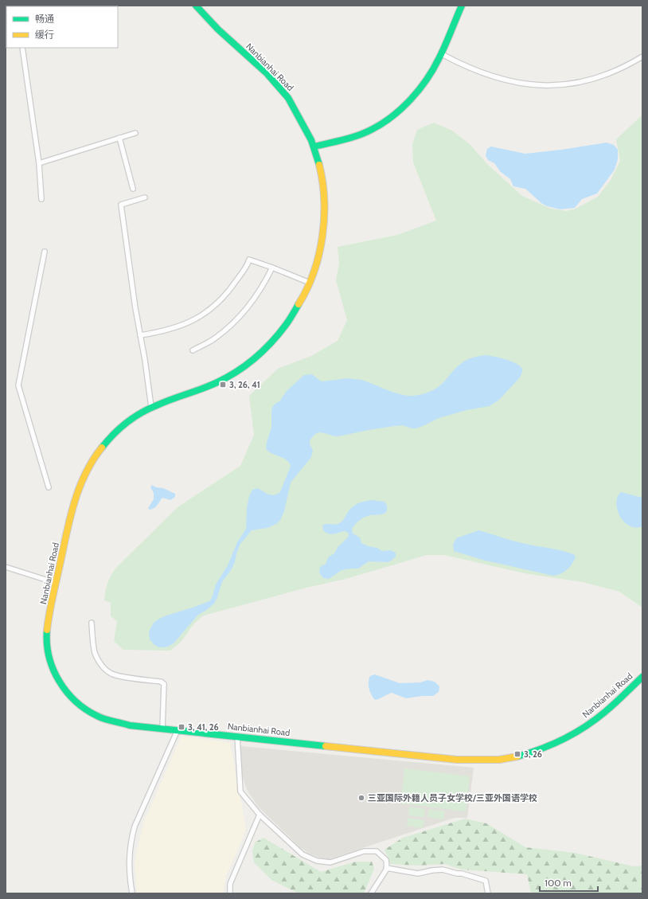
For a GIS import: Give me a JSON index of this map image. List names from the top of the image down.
{
  "streets": {
    "street": ["Nanbianhai Road"]
  },
  "places": {
    "transit": ["3, 26, 41", "3, 41, 26", "3, 26"],
    "other": ["三亚国际外籍人员子女学校/三亚外国语学校"]
  },
  "legend": ["畅通", "缓行"],
  "scale_bar": "100 m"
}
